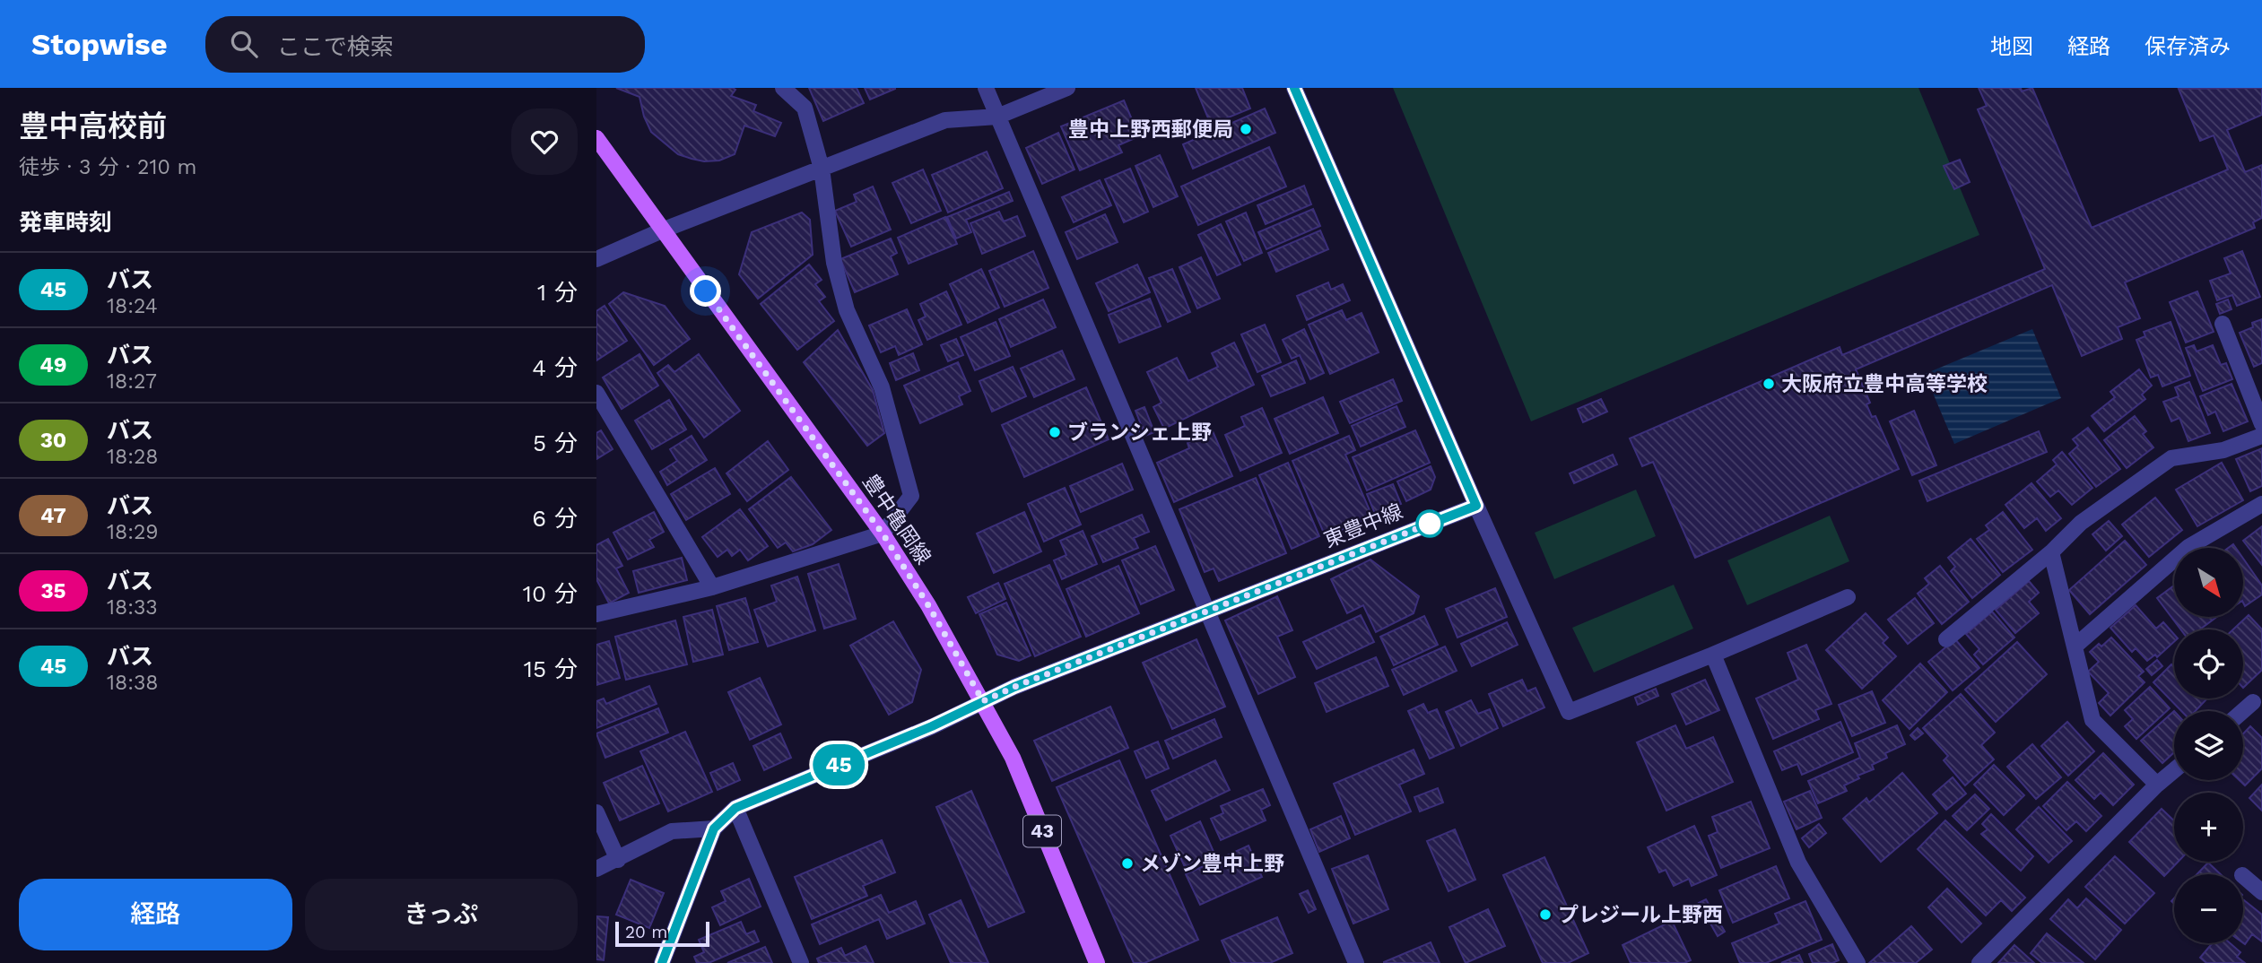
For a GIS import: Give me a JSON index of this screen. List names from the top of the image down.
{
  "streets": {
    "main road": ["豊中亀岡線", "43"],
    "street": ["東豊中線"]
  },
  "crossings": [
    ["豊中亀岡線", "東豊中線"]
  ],
  "places": [
    "豊中上野西郵便局",
    "大阪府立豊中高等学校",
    "ブランシェ上野",
    "メゾン豊中上野",
    "プレジール上野西"
  ],
  "lines": ["bus line 45"],
  "scale_bar": "20 m",
  "north": "bottom right",
  "page": {
    "header": "Stopwise",
    "search": "ここで検索",
    "nav": ["地図", "経路", "保存済み"],
    "heading": [
      ["豊中高校前", "徒歩 · 3 分 · 210 m"],
      "発車時刻"
    ],
    "on_map": "45",
    "list": [
      {
        "mark": "45",
        "name": "バス",
        "note": "18:24",
        "value": "1 分"
      },
      {
        "mark": "49",
        "name": "バス",
        "note": "18:27",
        "value": "4 分"
      },
      {
        "mark": "30",
        "name": "バス",
        "note": "18:28",
        "value": "5 分"
      },
      {
        "mark": "47",
        "name": "バス",
        "note": "18:29",
        "value": "6 分"
      },
      {
        "mark": "35",
        "name": "バス",
        "note": "18:33",
        "value": "10 分"
      },
      {
        "mark": "45",
        "name": "バス",
        "note": "18:38",
        "value": "15 分"
      }
    ],
    "map_buttons": ["+", "−"],
    "buttons": ["経路", "きっぷ"],
    "scale": "20 m"
  }
}
